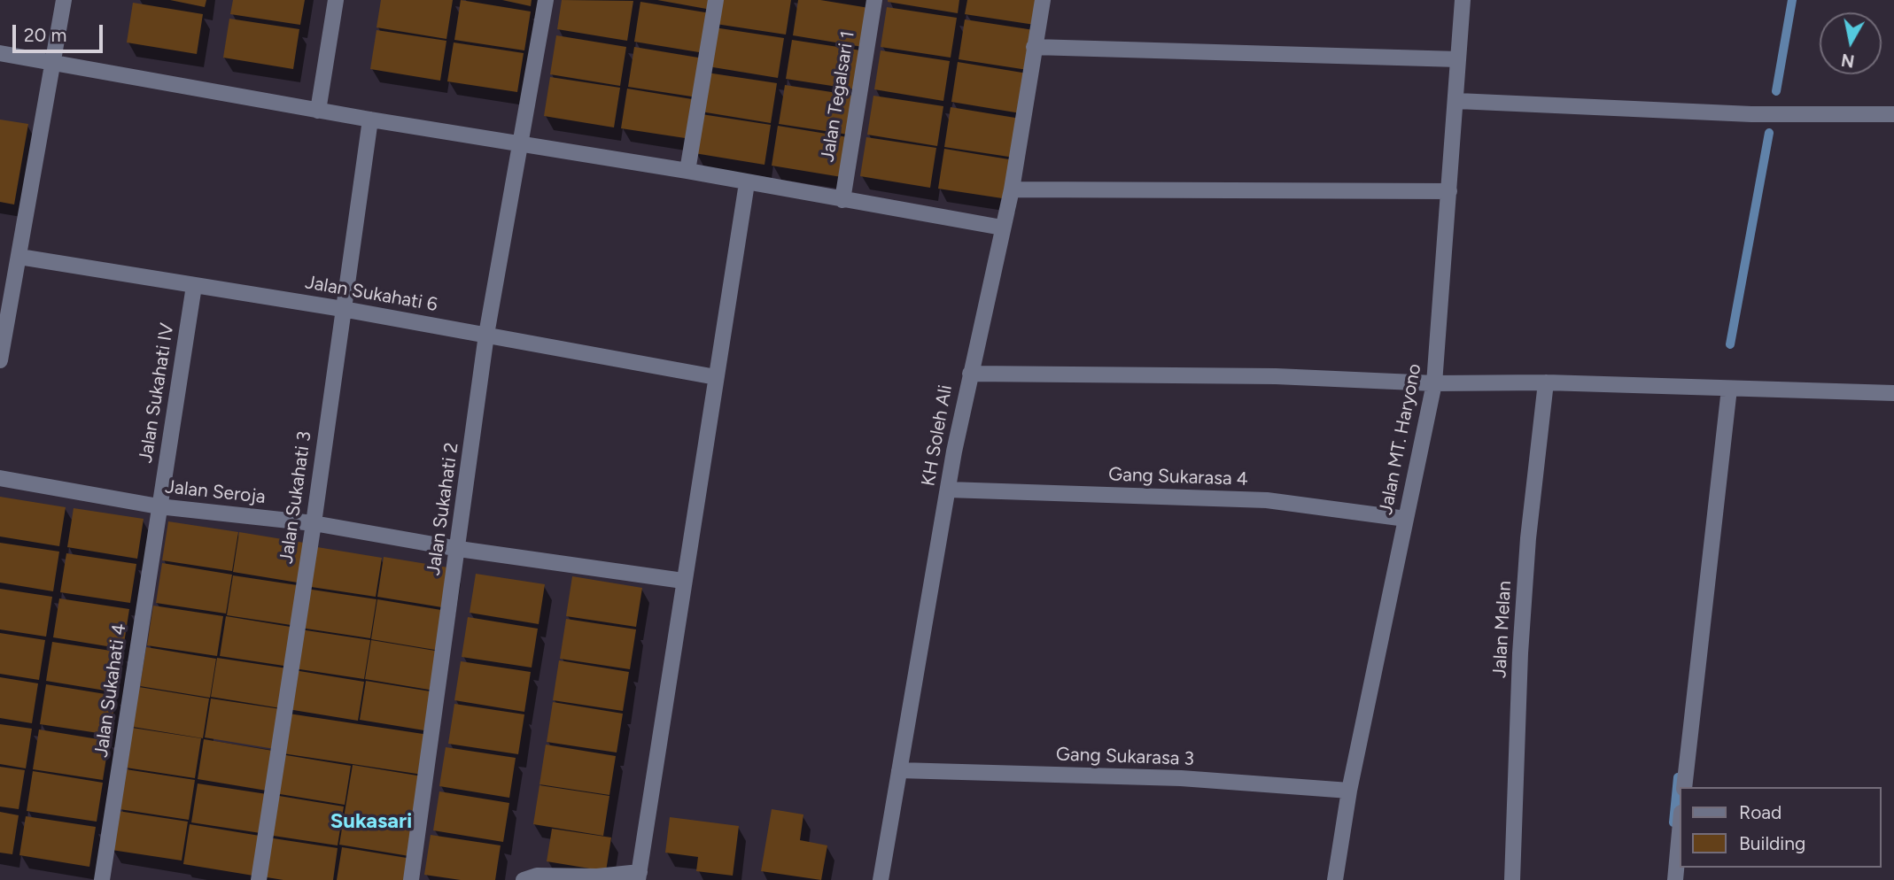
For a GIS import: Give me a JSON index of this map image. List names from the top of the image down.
{
  "streets": {
    "street": [
      "Jalan Tegalsari 1",
      "Jalan Sukahati 6",
      "Jalan Sukahati IV",
      "KH Soleh Ali",
      "Jalan MT. Haryono",
      "Gang Sukarasa 4",
      "Jalan Seroja",
      "Jalan Sukahati 3",
      "Jalan Sukahati 2",
      "Jalan Melan",
      "Jalan Sukahati 4",
      "Gang Sukarasa 3"
    ]
  },
  "crossings": [
    ["Jalan Sukahati 6", "Jalan Sukahati IV"],
    ["Jalan Sukahati 6", "Jalan Sukahati 3"],
    ["Jalan Sukahati 6", "Jalan Sukahati 2"],
    ["Jalan Sukahati IV", "Jalan Seroja"],
    ["Jalan Sukahati IV", "Jalan Sukahati 4"],
    ["KH Soleh Ali", "Gang Sukarasa 4"],
    ["KH Soleh Ali", "Gang Sukarasa 3"],
    ["Jalan MT. Haryono", "Gang Sukarasa 4"],
    ["Jalan MT. Haryono", "Gang Sukarasa 3"],
    ["Jalan Seroja", "Jalan Sukahati 3"],
    ["Jalan Seroja", "Jalan Sukahati 2"],
    ["Jalan Seroja", "Jalan Sukahati 4"]
  ],
  "districts": ["Sukasari"],
  "legend": ["Road", "Building"],
  "scale_bar": "20 m",
  "north": "bottom"
}
